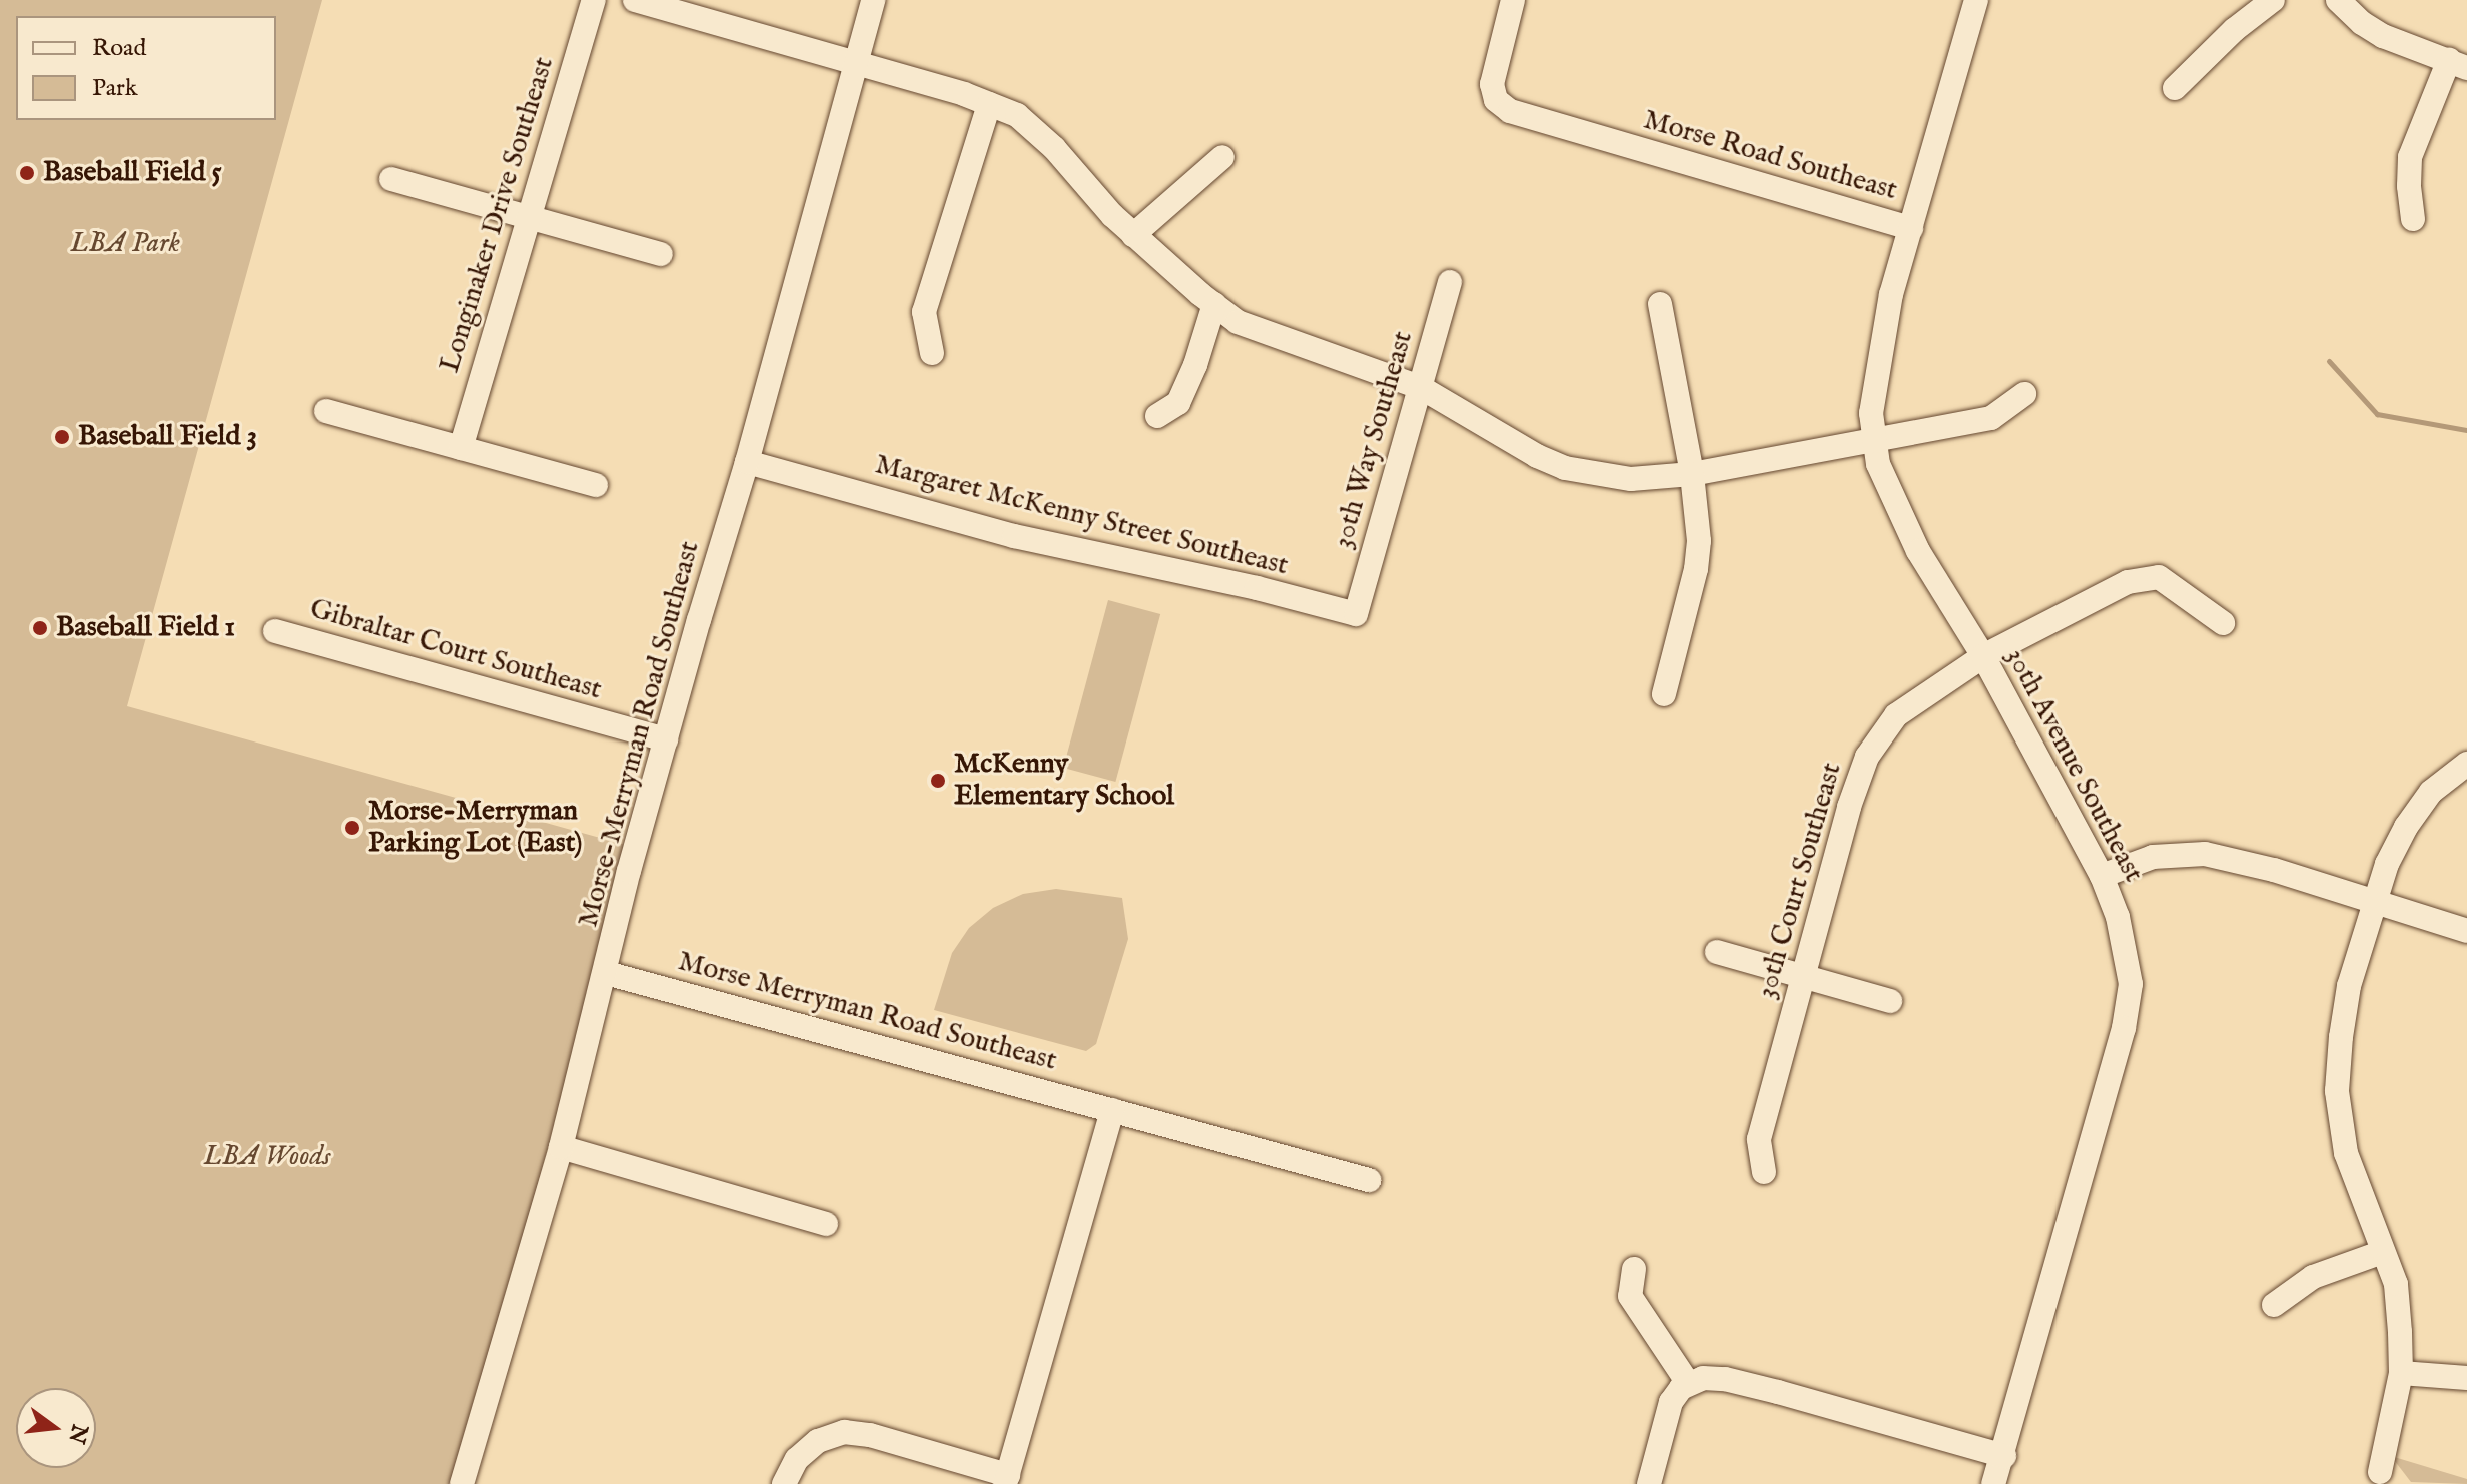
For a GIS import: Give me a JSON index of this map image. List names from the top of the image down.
{
  "streets": {
    "street": [
      "Morse Road Southeast",
      "Longinaker Drive Southeast",
      "30th Way Southeast",
      "Margaret McKenny Street Southeast",
      "Gibraltar Court Southeast",
      "Morse-Merryman Road Southeast",
      "30th Avenue Southeast",
      "30th Court Southeast",
      "Morse Merryman Road Southeast"
    ]
  },
  "crossings": [
    ["Morse Road Southeast", "30th Avenue Southeast"],
    ["30th Way Southeast", "Margaret McKenny Street Southeast"],
    ["Margaret McKenny Street Southeast", "Morse-Merryman Road Southeast"],
    ["Gibraltar Court Southeast", "Morse-Merryman Road Southeast"],
    ["Morse-Merryman Road Southeast", "Morse Merryman Road Southeast"],
    ["30th Avenue Southeast", "30th Court Southeast"]
  ],
  "parks": ["LBA Park", "LBA Woods"],
  "places": [
    "Baseball Field 5",
    "Baseball Field 3",
    "Baseball Field 1",
    "McKenny Elementary School",
    "Morse-Merryman Parking Lot (East)"
  ],
  "legend": ["Road", "Park"],
  "north": "right"
}
